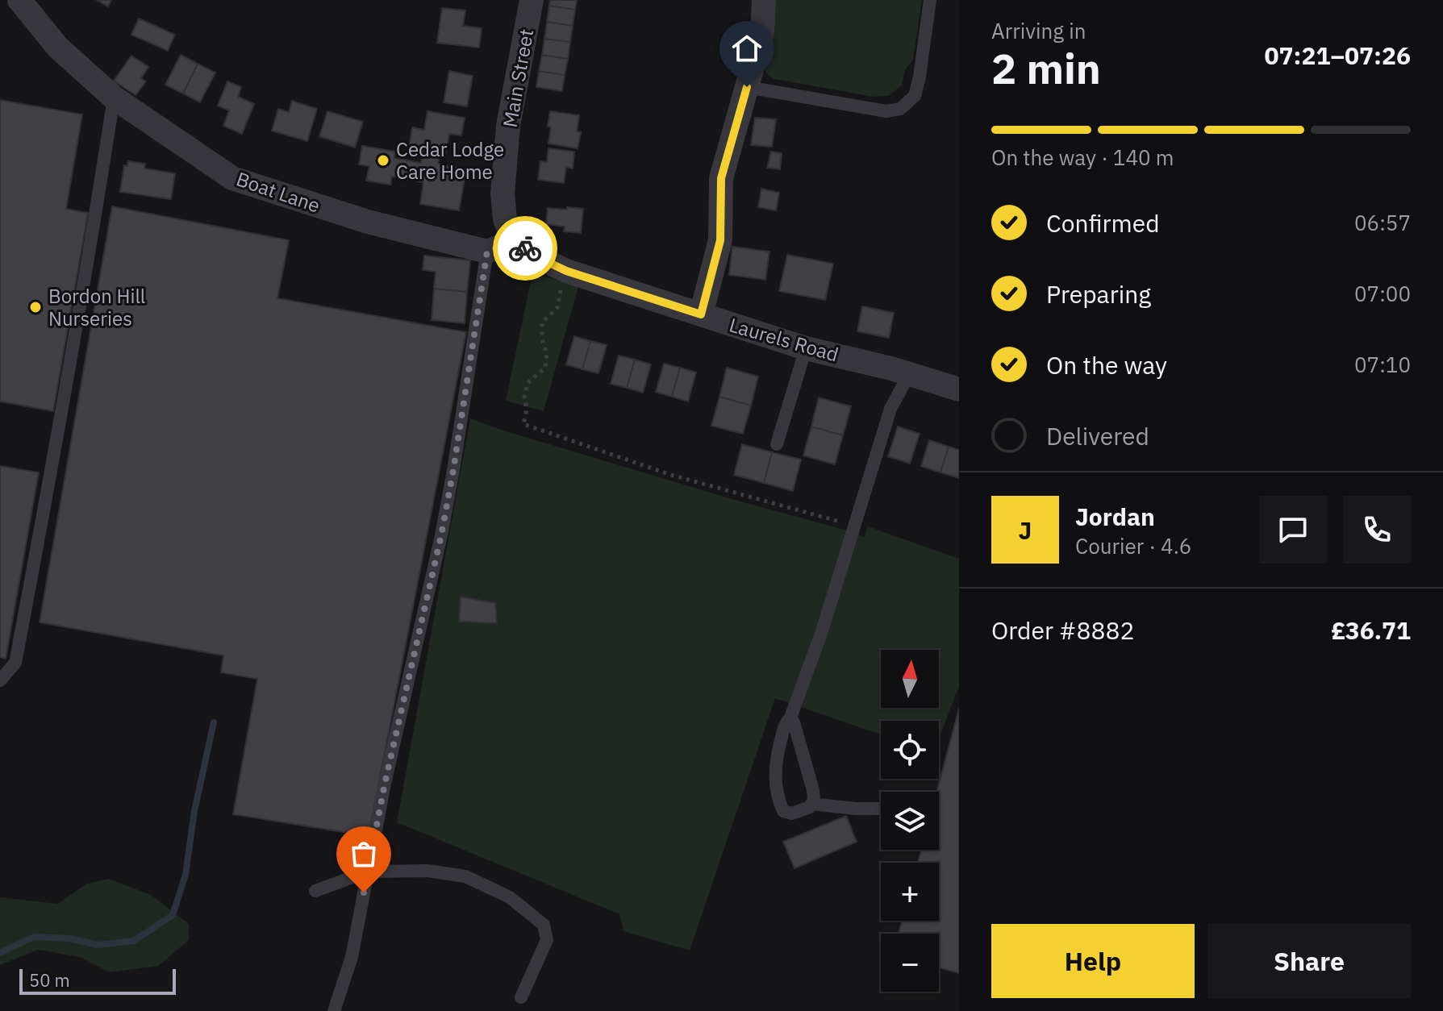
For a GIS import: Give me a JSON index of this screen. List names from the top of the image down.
{
  "streets": {
    "street": ["Main Street", "Boat Lane", "Laurels Road"]
  },
  "crossings": [
    ["Main Street", "Laurels Road"]
  ],
  "places": ["Cedar Lodge Care Home", "Bordon Hill Nurseries"],
  "scale_bar": "50 m",
  "north": "top",
  "page": {
    "heading": ["2 min", "Arriving in", "07:21–07:26"],
    "panel": [
      "Jordan",
      "Courier · 4.6",
      "Order #8882",
      "£36.71"
    ],
    "bar": "On the way · 140 m",
    "list": [
      ["Confirmed", "06:57"],
      ["Preparing", "07:00"],
      ["On the way", "07:10"],
      "Delivered"
    ],
    "round": "J",
    "map_buttons": ["+", "−"],
    "buttons": ["Help", "Share"],
    "scale": "50 m"
  }
}
